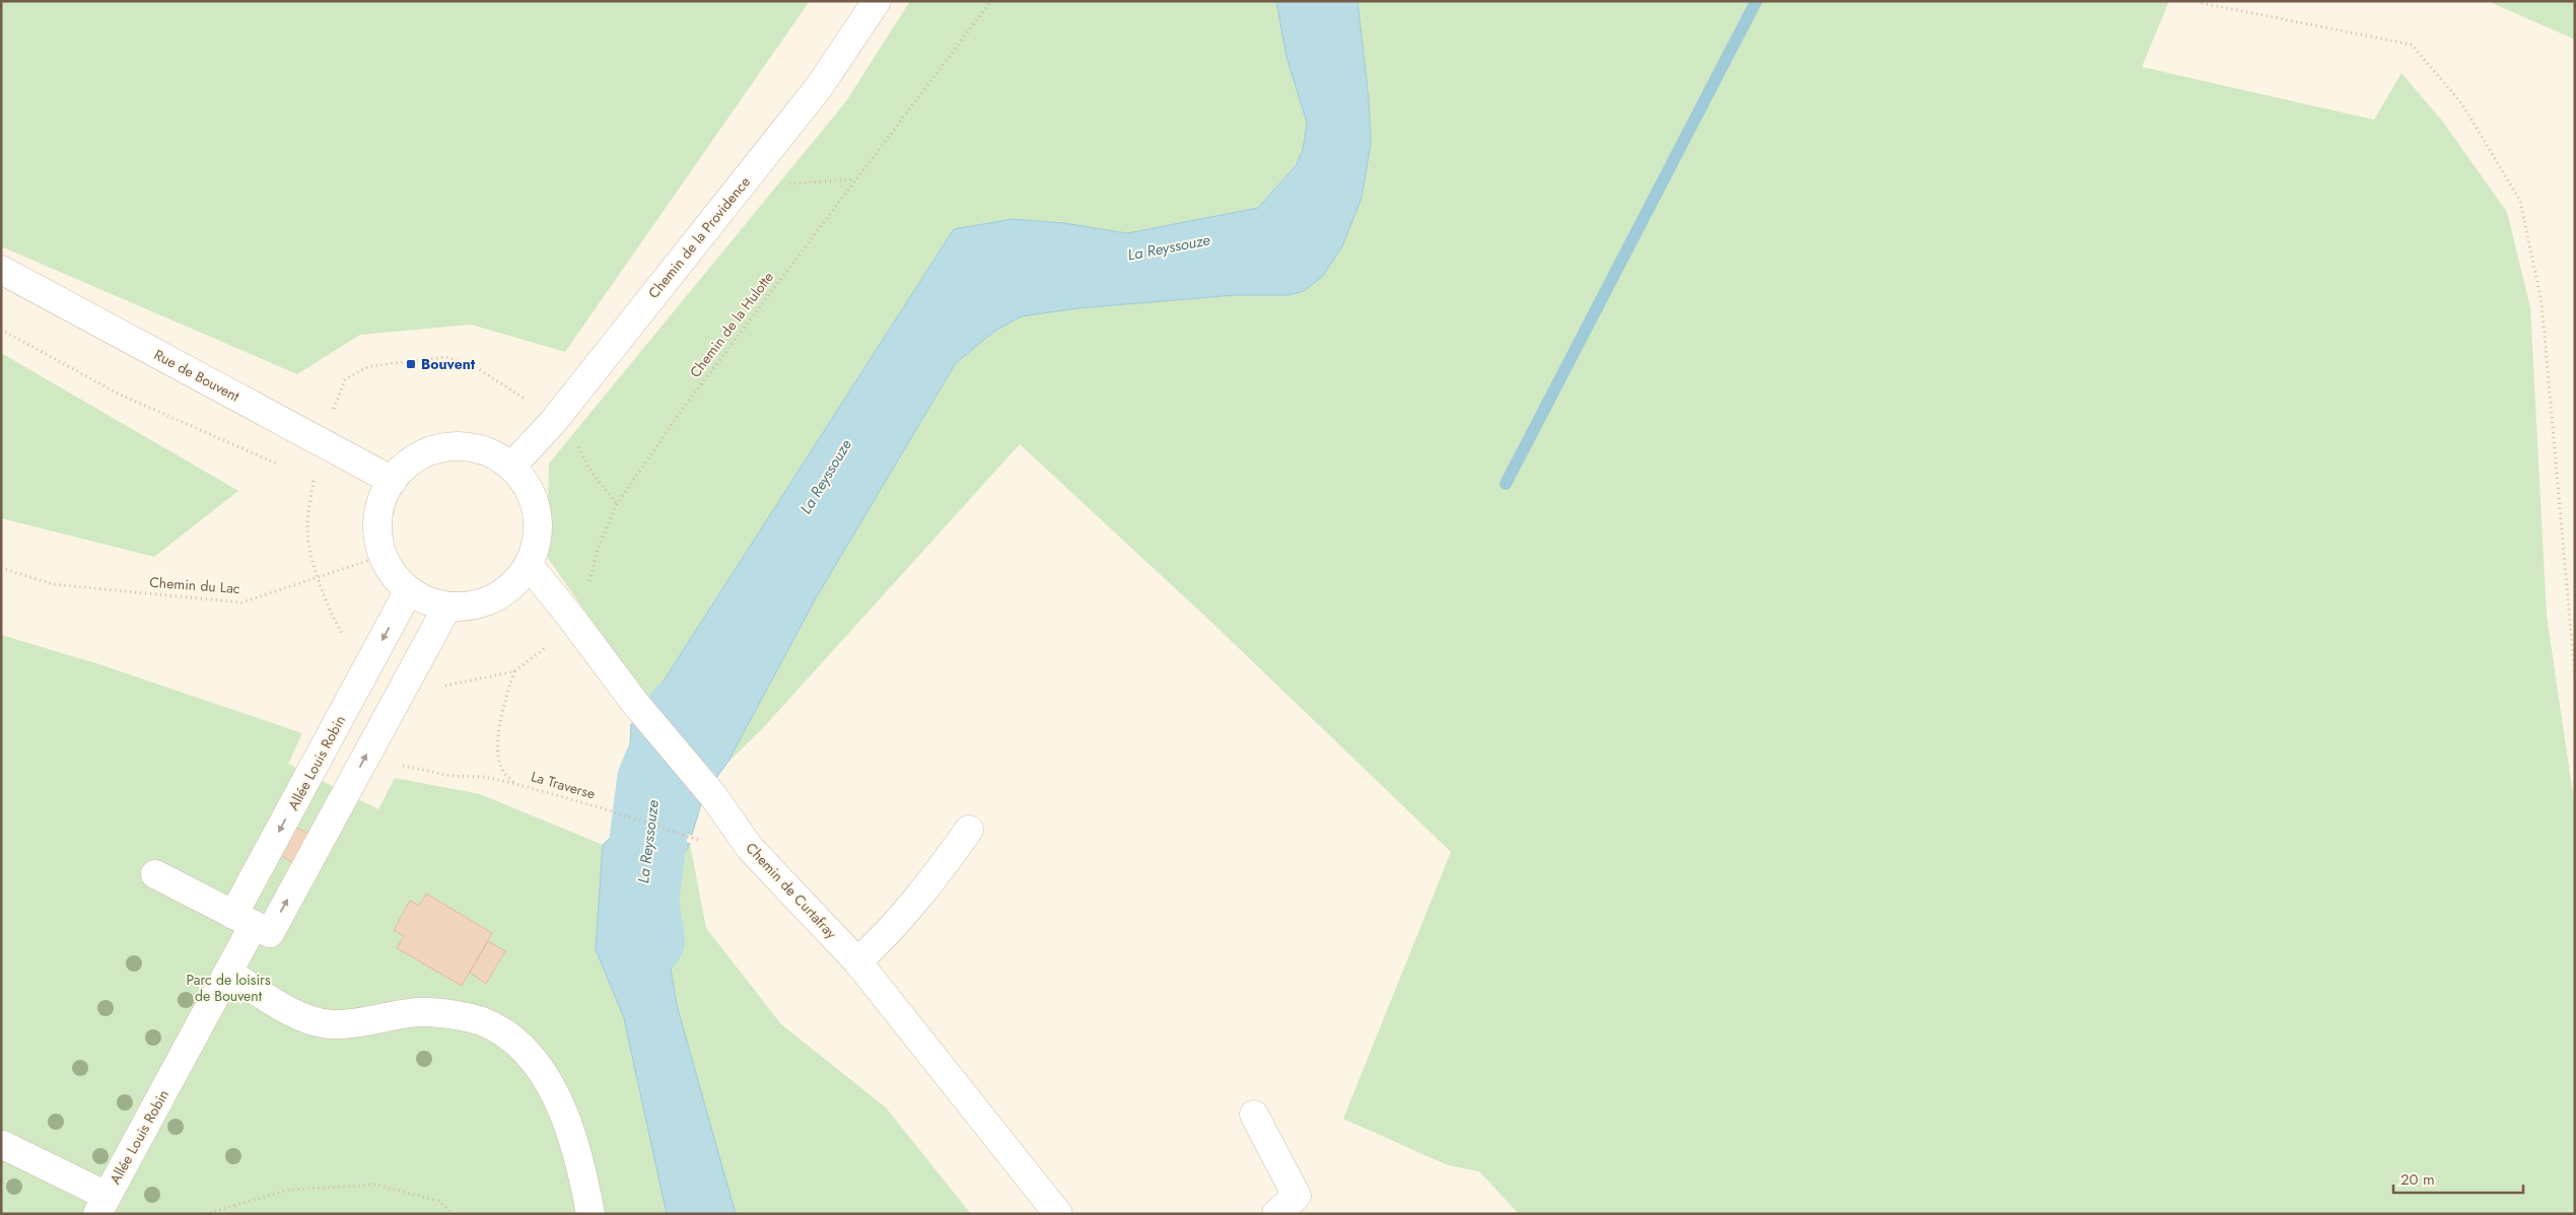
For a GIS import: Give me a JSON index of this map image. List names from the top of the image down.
{
  "streets": {
    "street": [
      "Chemin de la Providence",
      "Rue de Bouvent",
      "Allée Louis Robin",
      "Chemin de Curtafray"
    ],
    "path": ["Chemin de la Hulotte", "Chemin du Lac", "La Traverse"]
  },
  "crossings": [
    ["Chemin de la Providence", "Rue de Bouvent"],
    ["Chemin de la Providence", "Chemin du Lac"],
    ["Chemin de la Providence", "Allée Louis Robin"],
    ["Chemin de la Providence", "Chemin de Curtafray"],
    ["Chemin de la Hulotte", "La Traverse"],
    ["Chemin de la Hulotte", "Chemin de Curtafray"],
    ["Rue de Bouvent", "Chemin du Lac"],
    ["Rue de Bouvent", "Allée Louis Robin"],
    ["Rue de Bouvent", "Chemin de Curtafray"],
    ["Chemin du Lac", "Allée Louis Robin"],
    ["Chemin du Lac", "Chemin de Curtafray"],
    ["Allée Louis Robin", "Chemin de Curtafray"]
  ],
  "water": ["La Reyssouze"],
  "parks": ["Parc de loisirs de Bouvent"],
  "places": {
    "transit": ["Bouvent"]
  },
  "scale_bar": "20 m"
}
